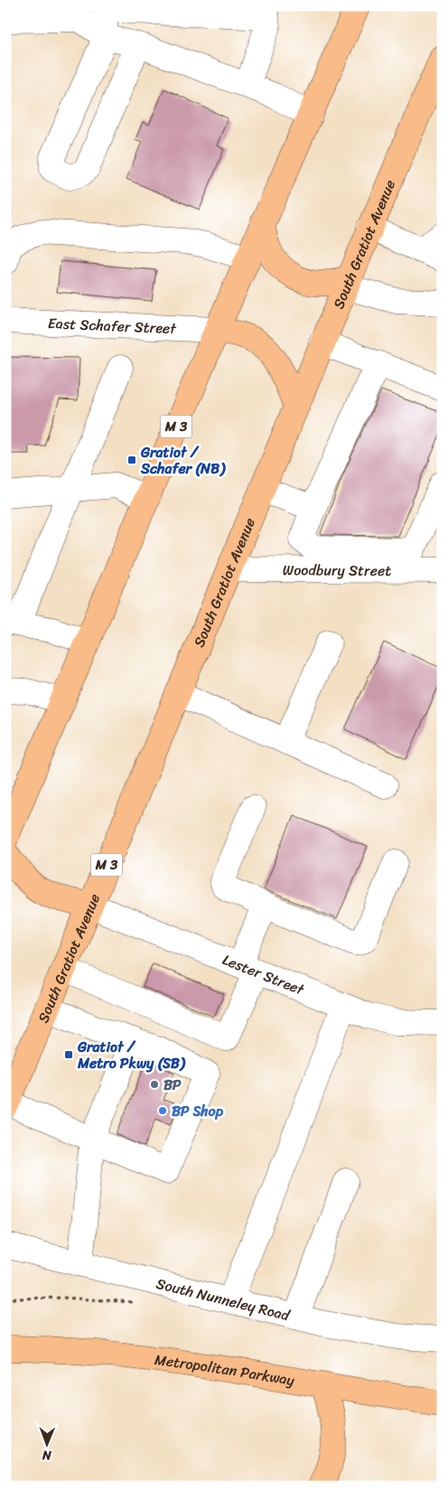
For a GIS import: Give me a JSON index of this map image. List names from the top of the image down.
{
  "streets": {
    "main road": ["South Gratiot Avenue", "M 3", "Metropolitan Parkway"],
    "street": [
      "East Schafer Street",
      "Woodbury Street",
      "Lester Street",
      "South Nunneley Road"
    ]
  },
  "crossings": [
    ["South Gratiot Avenue", "Woodbury Street"],
    ["South Gratiot Avenue", "Lester Street"],
    ["East Schafer Street", "M 3"]
  ],
  "places": {
    "transit": ["Gratiot / Schafer (NB)", "Gratiot / Metro Pkwy (SB)"],
    "other": ["BP", "BP Shop"]
  },
  "north": "bottom"
}
